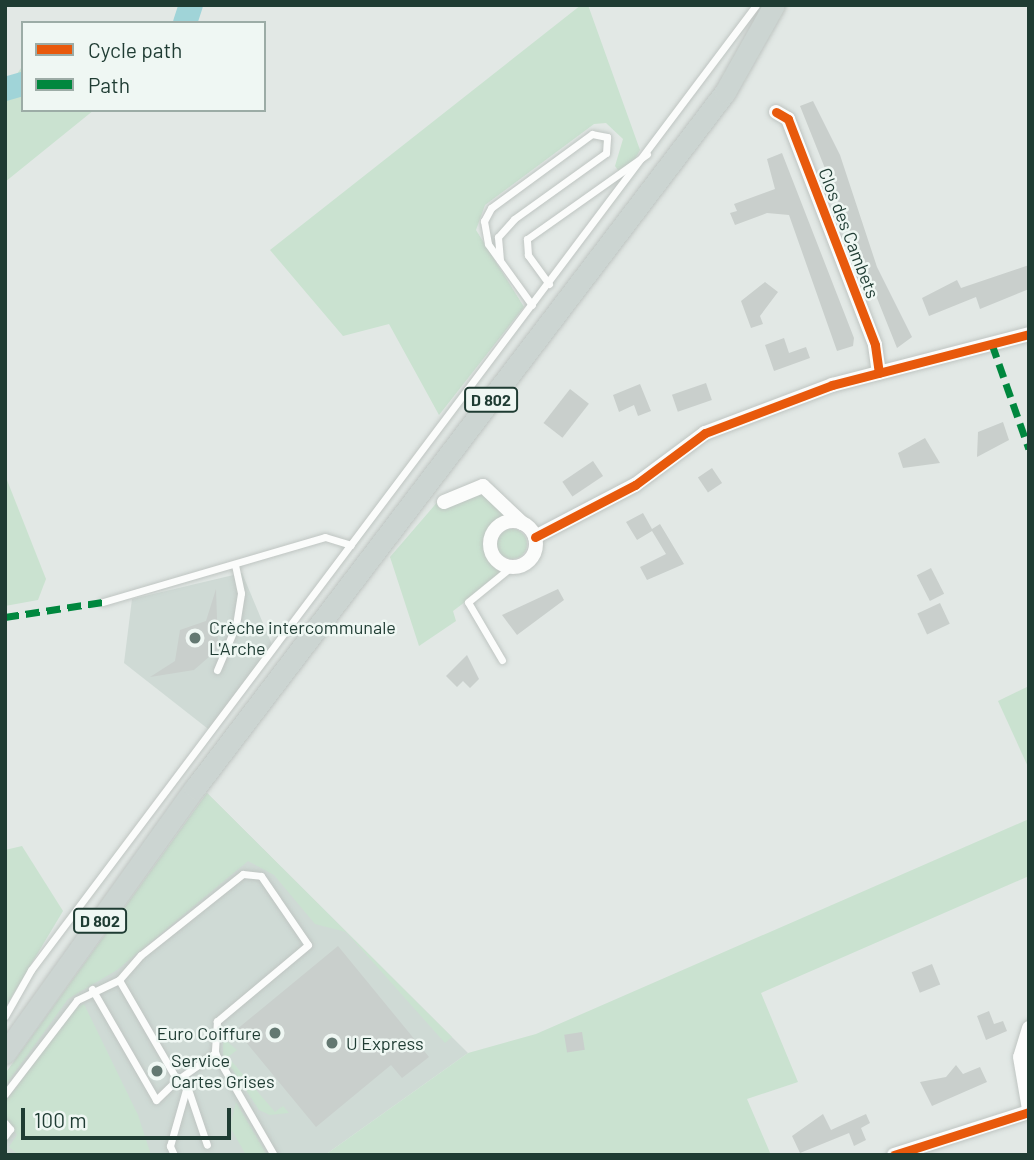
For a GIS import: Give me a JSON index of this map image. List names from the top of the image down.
{
  "streets": {
    "main road": ["D 802"],
    "street": ["Clos des Cambets"]
  },
  "places": [
    "Crèche intercommunale L'Arche",
    "Euro Coiffure",
    "U Express",
    "Service Cartes Grises"
  ],
  "legend": ["Cycle path", "Path"],
  "scale_bar": "100 m"
}
